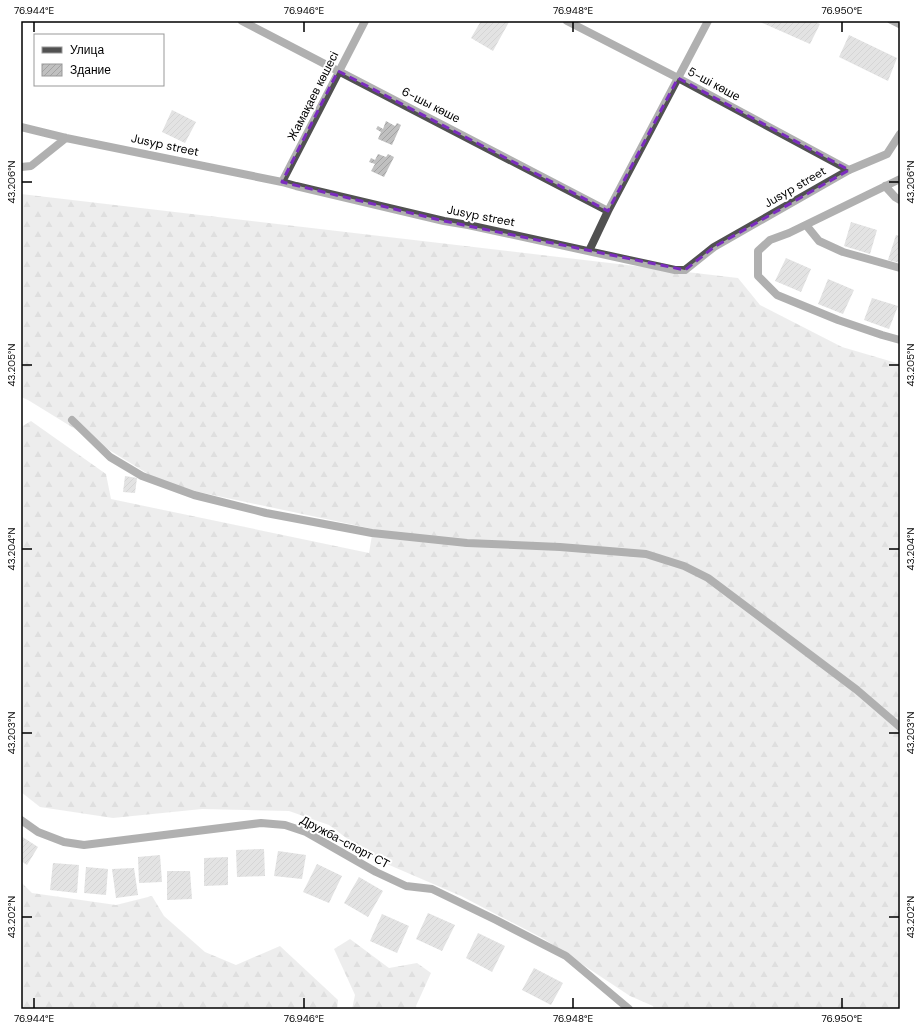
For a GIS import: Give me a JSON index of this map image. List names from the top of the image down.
{
  "streets": {
    "street": [
      "5-ші көше",
      "Жамақаев көшесі",
      "6-шы көше",
      "Jusyp street",
      "Дружба-спорт СТ"
    ]
  },
  "crossings": [
    ["5-ші көше", "Jusyp street"],
    ["Жамақаев көшесі", "6-шы көше"],
    ["Жамақаев көшесі", "Jusyp street"]
  ],
  "legend": ["Улица", "Здание"],
  "coordinates": [
    "76.944°E",
    "76.946°E",
    "76.948°E",
    "76.950°E",
    "43.206°N",
    "43.205°N",
    "43.204°N",
    "43.203°N",
    "43.202°N"
  ]
}
